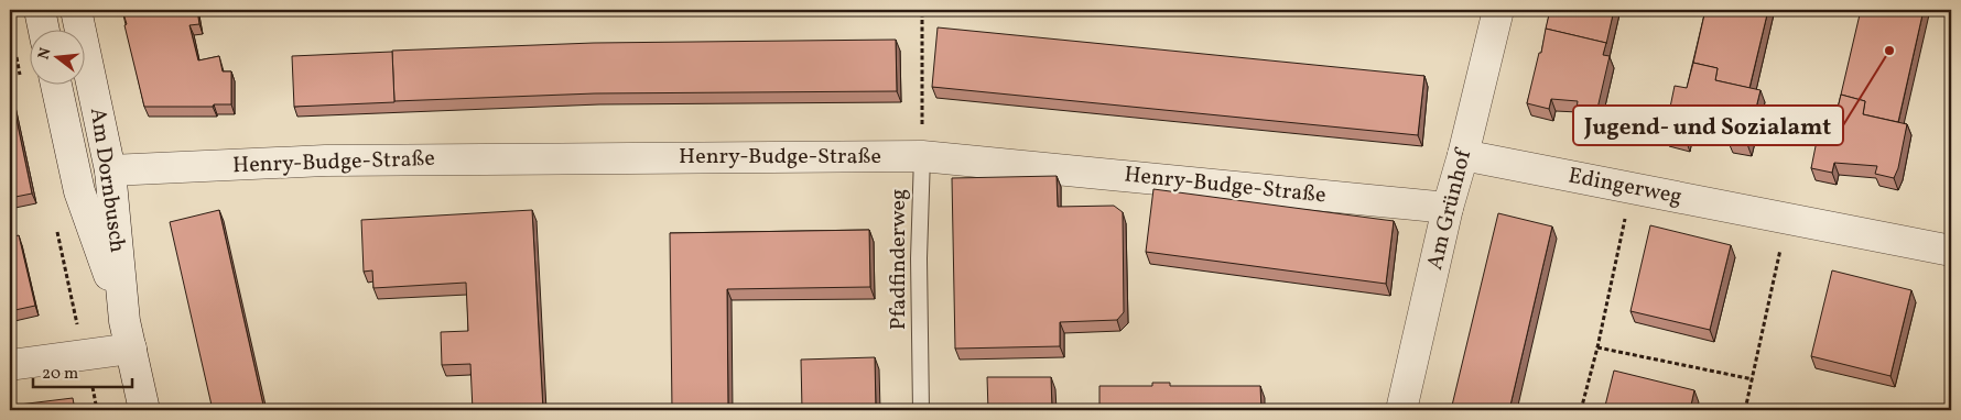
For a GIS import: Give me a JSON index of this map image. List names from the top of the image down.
{
  "streets": {
    "street": [
      "Henry-Budge-Straße",
      "Am Dornbusch",
      "Edingerweg",
      "Am Grünhof"
    ],
    "lane": ["Pfadfinderweg"]
  },
  "crossings": [
    ["Henry-Budge-Straße", "Am Dornbusch"],
    ["Henry-Budge-Straße", "Am Grünhof"],
    ["Henry-Budge-Straße", "Pfadfinderweg"],
    ["Edingerweg", "Am Grünhof"]
  ],
  "places": ["Jugend- und Sozialamt"],
  "scale_bar": "20 m",
  "north": "left"
}
